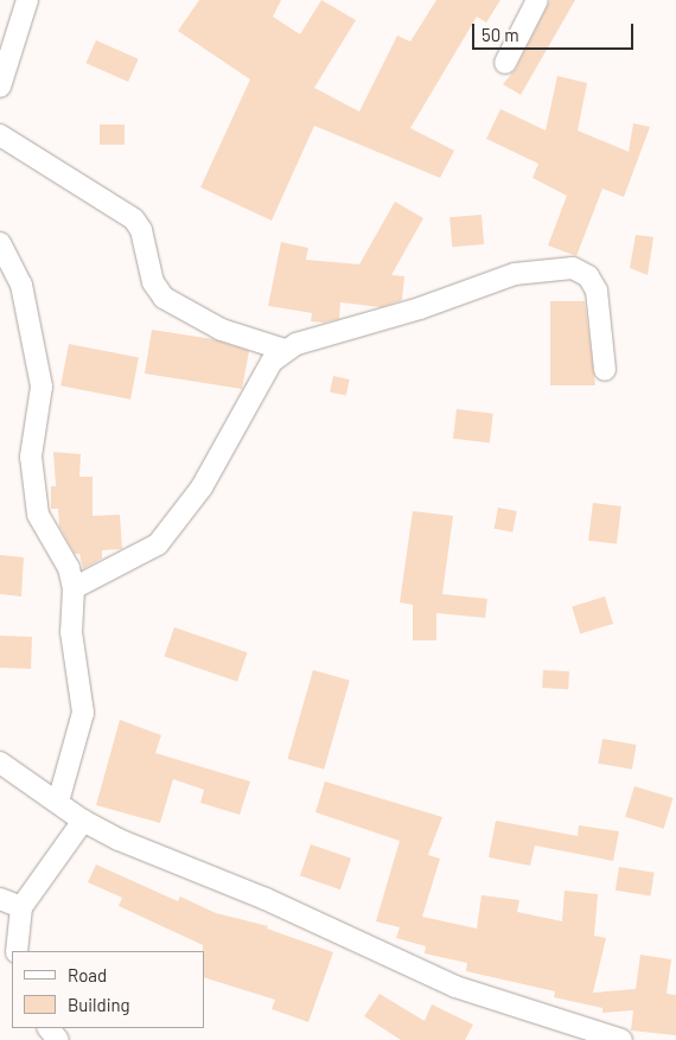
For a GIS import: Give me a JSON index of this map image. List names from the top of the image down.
{
  "legend": ["Road", "Building"],
  "scale_bar": "50 m"
}
